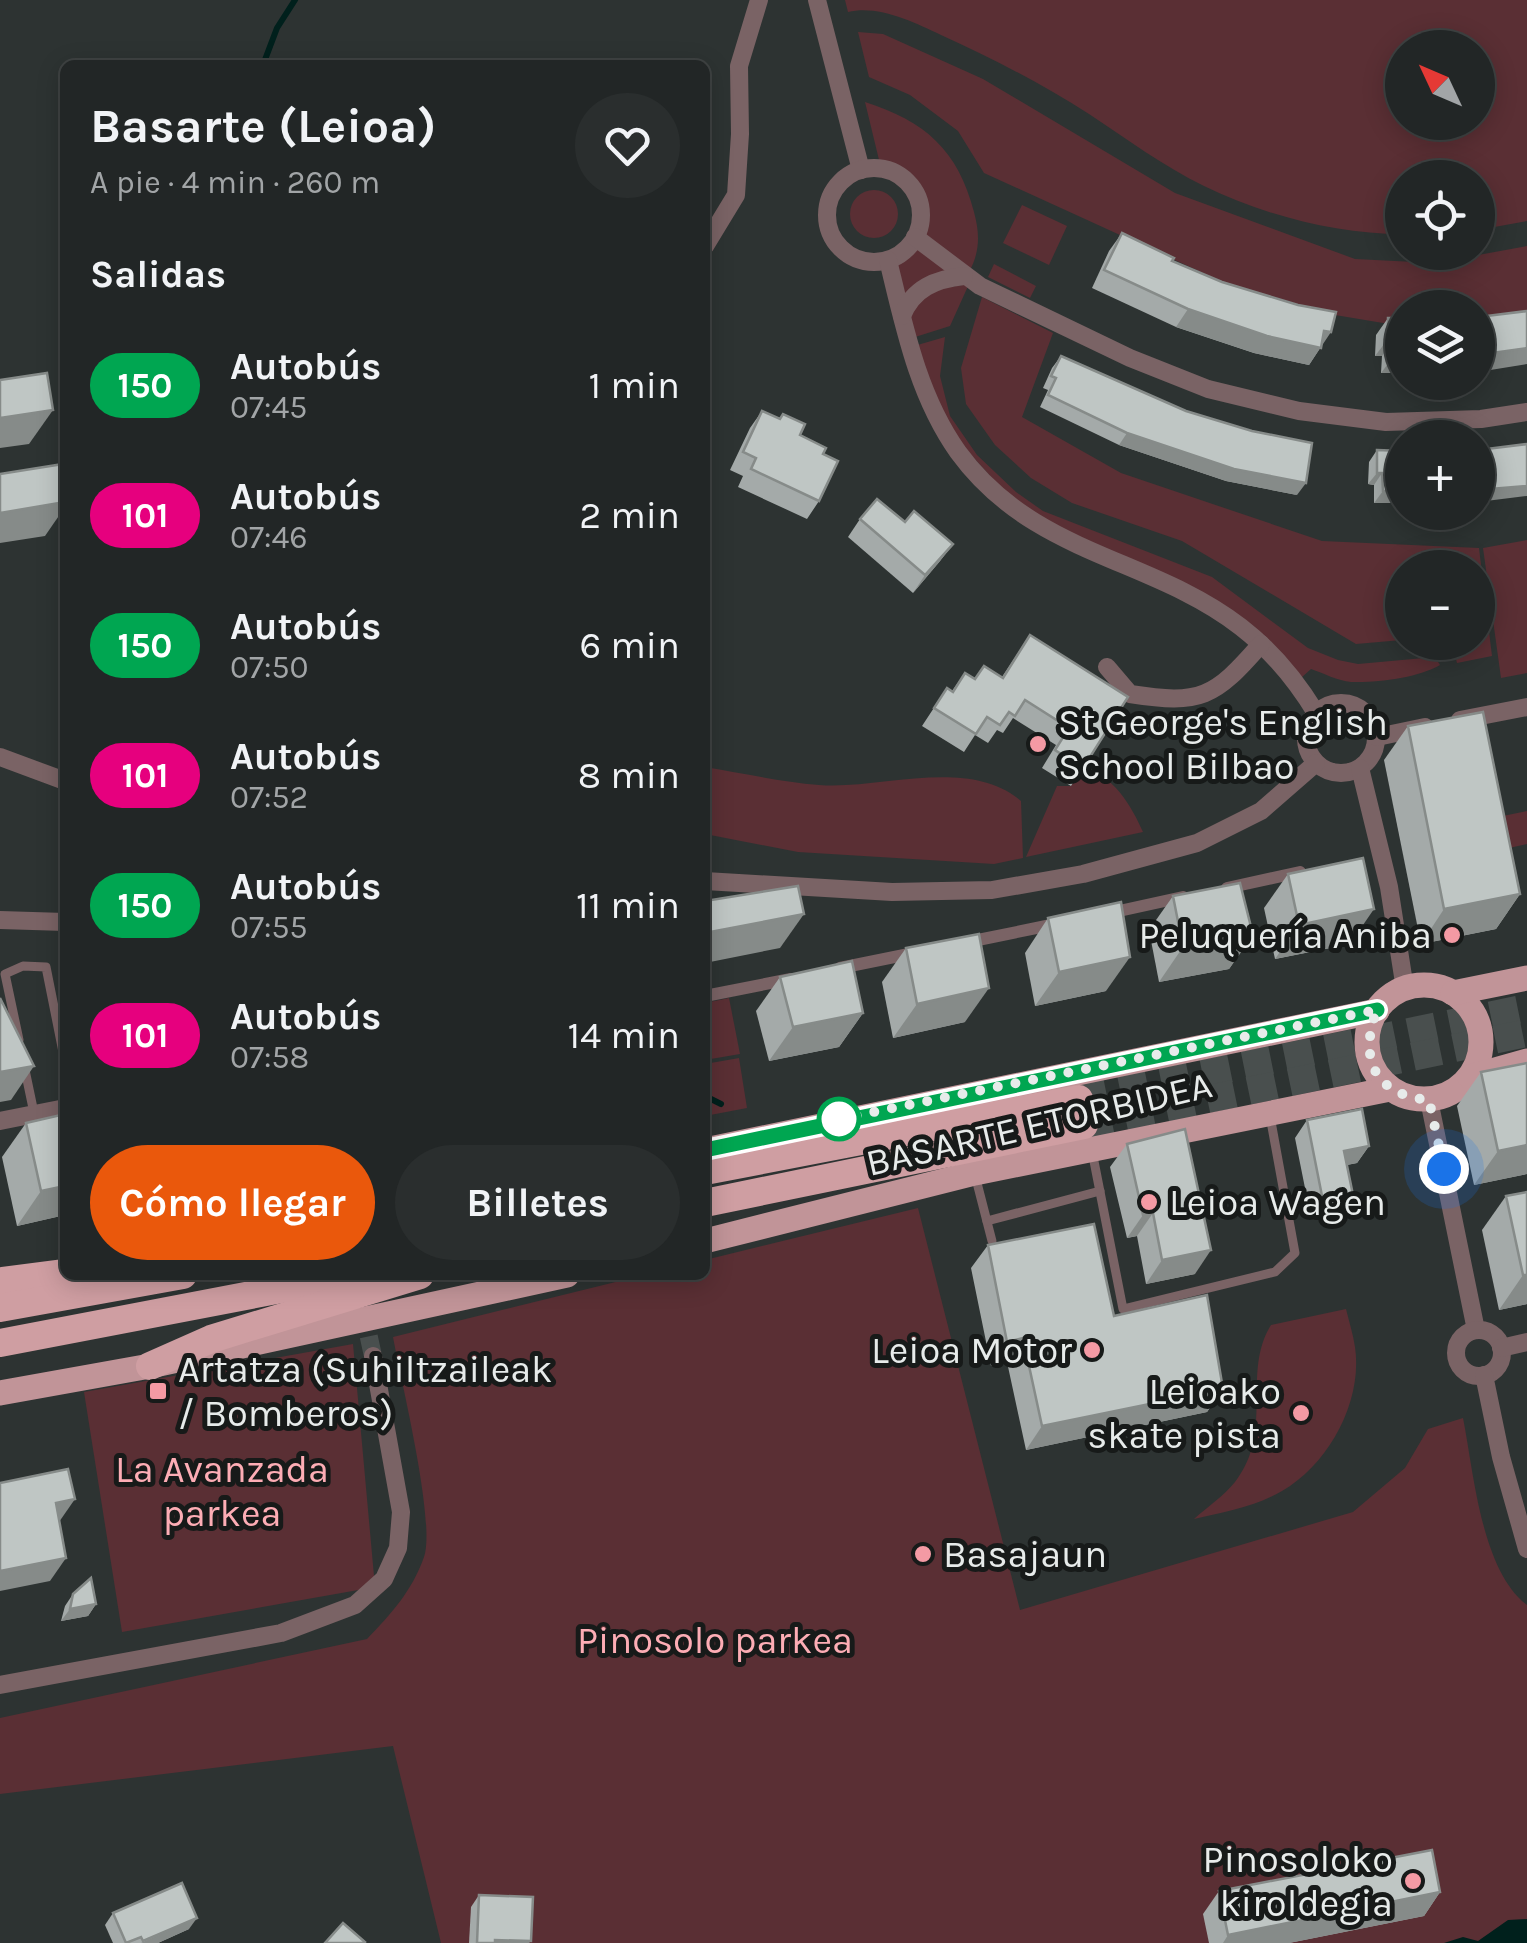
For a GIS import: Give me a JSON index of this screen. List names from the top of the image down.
{
  "streets": {
    "main road": ["BASARTE ETORBIDEA"]
  },
  "parks": ["La Avanzada parkea", "Pinosolo parkea"],
  "places": {
    "other": [
      "St George's English School Bilbao",
      "Peluquería Aniba",
      "Leioa Wagen",
      "Leioa Motor",
      "Leioako skate pista",
      "Basajaun",
      "Pinosoloko kiroldegia"
    ],
    "transit": ["Artatza (Suhiltzaileak / Bomberos)"]
  },
  "lines": ["bus line 150"],
  "north": "top left",
  "page": {
    "map_buttons": ["+", "−"],
    "heading": [
      ["Basarte (Leioa)", "A pie · 4 min · 260 m"],
      "Salidas"
    ],
    "list": [
      {
        "mark": "150",
        "name": "Autobús",
        "note": "07:45",
        "value": "1 min"
      },
      {
        "mark": "101",
        "name": "Autobús",
        "note": "07:46",
        "value": "2 min"
      },
      {
        "mark": "150",
        "name": "Autobús",
        "note": "07:50",
        "value": "6 min"
      },
      {
        "mark": "101",
        "name": "Autobús",
        "note": "07:52",
        "value": "8 min"
      },
      {
        "mark": "150",
        "name": "Autobús",
        "note": "07:55",
        "value": "11 min"
      },
      {
        "mark": "101",
        "name": "Autobús",
        "note": "07:58",
        "value": "14 min"
      }
    ],
    "buttons": ["Cómo llegar", "Billetes"]
  }
}
